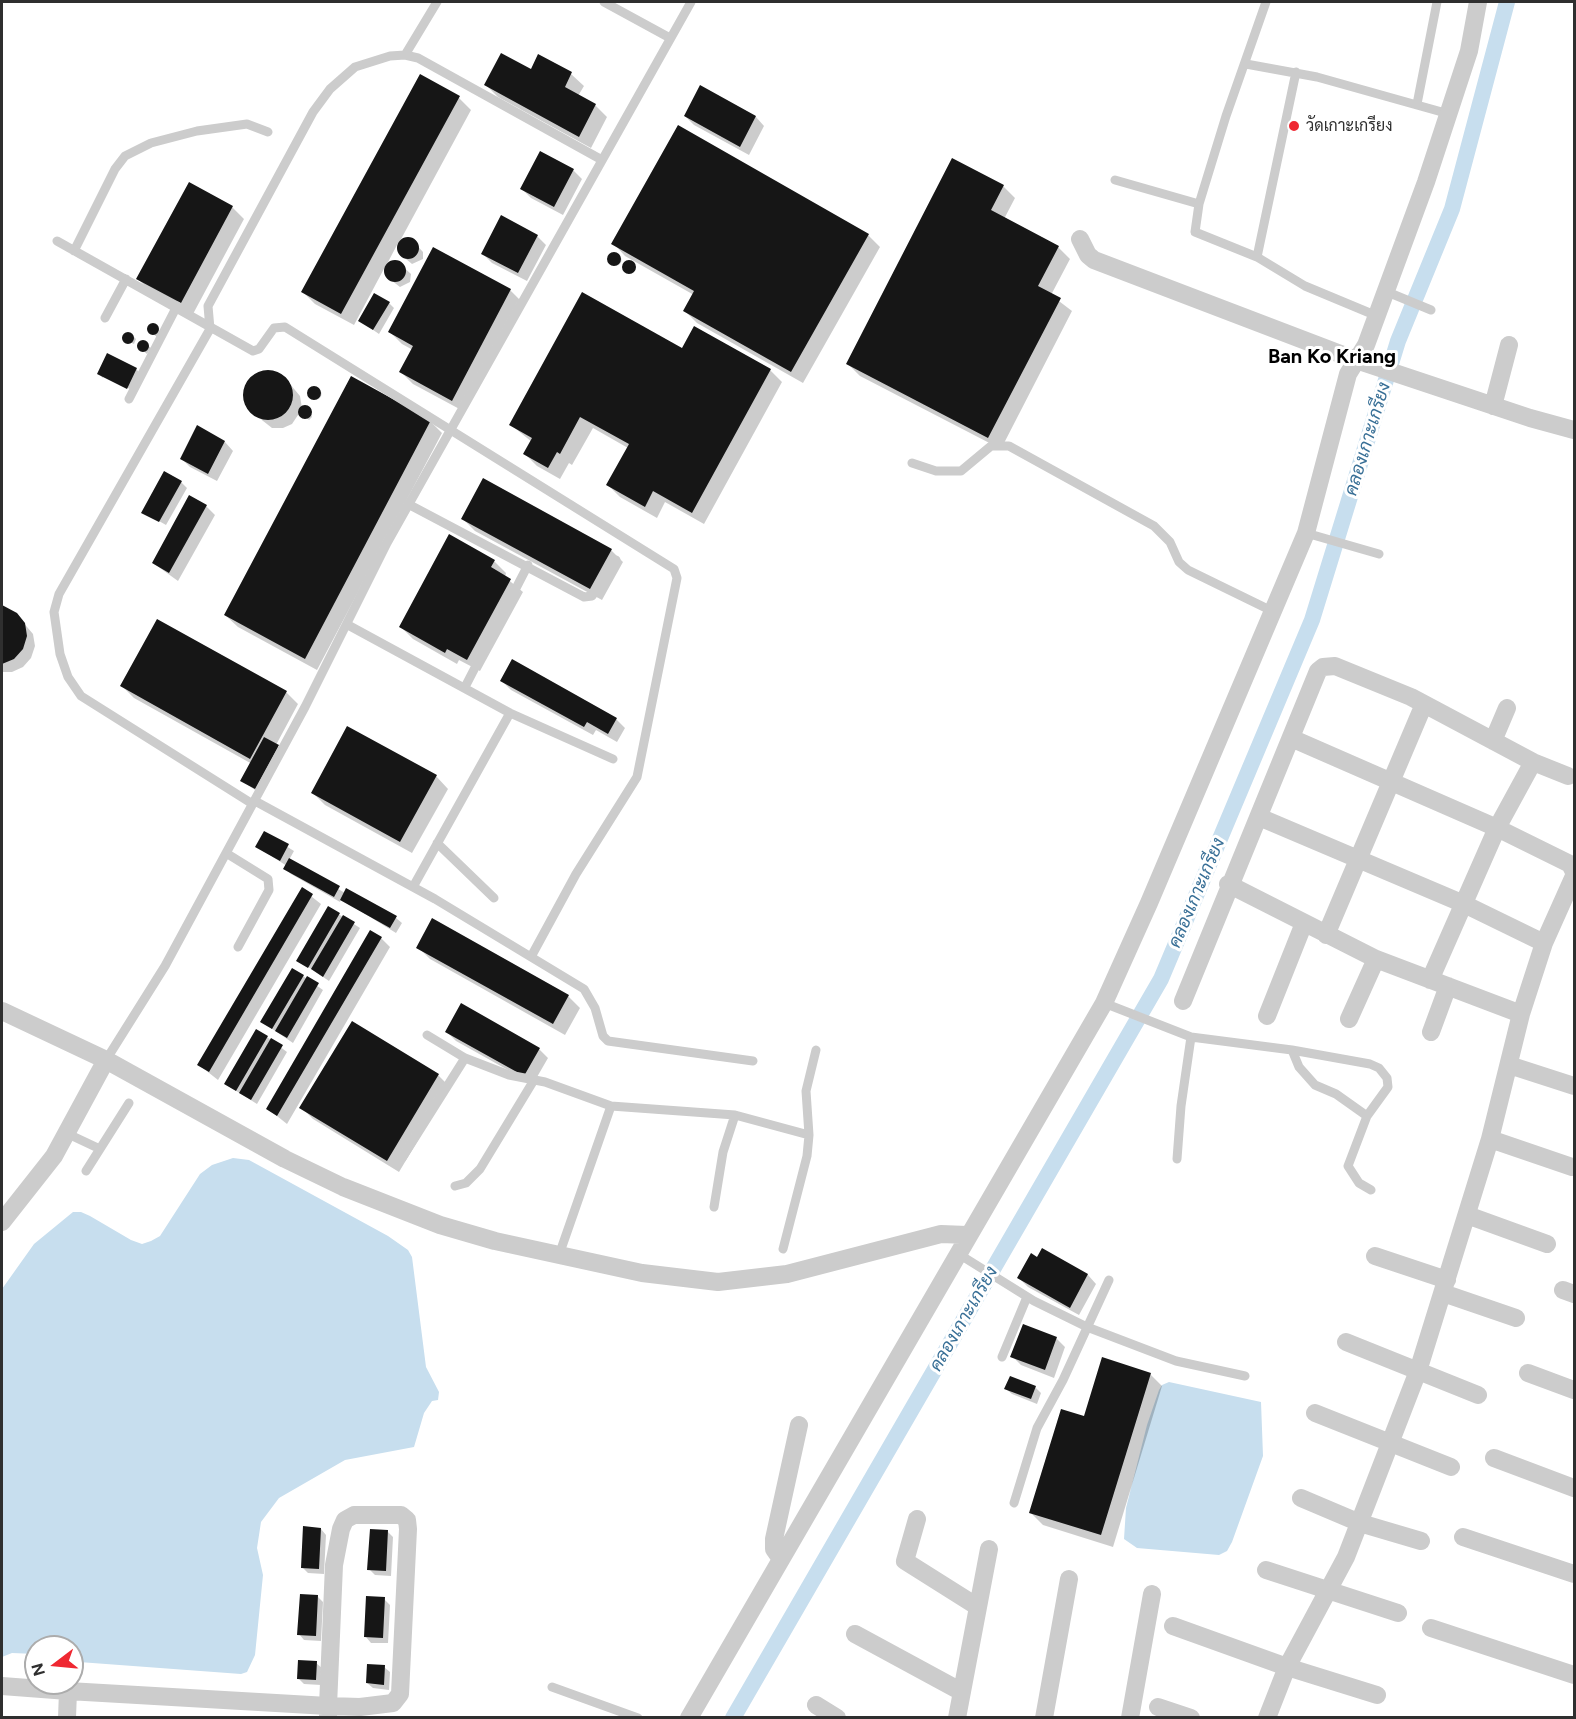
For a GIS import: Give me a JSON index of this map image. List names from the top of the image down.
{
  "districts": ["Ban Ko Kriang"],
  "water": ["คลองเกาะเกรียง"],
  "places": ["วัดเกาะเกรียง"],
  "north": "left"
}
